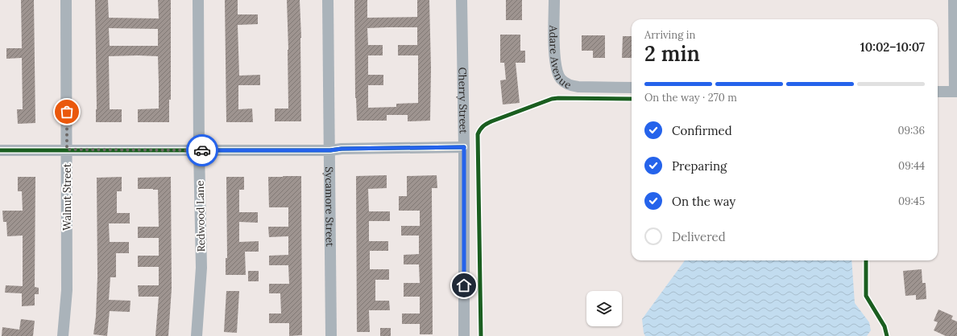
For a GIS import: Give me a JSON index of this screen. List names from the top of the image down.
{
  "streets": {
    "street": [
      "Adare Avenue",
      "Cherry Street",
      "Walnut Street",
      "Sycamore Street",
      "Redwood Lane"
    ]
  },
  "page": {
    "heading": ["2 min", "Arriving in", "10:02–10:07"],
    "bar": "On the way · 270 m",
    "list": [
      ["Confirmed", "09:36"],
      ["Preparing", "09:44"],
      ["On the way", "09:45"],
      "Delivered"
    ]
  }
}
